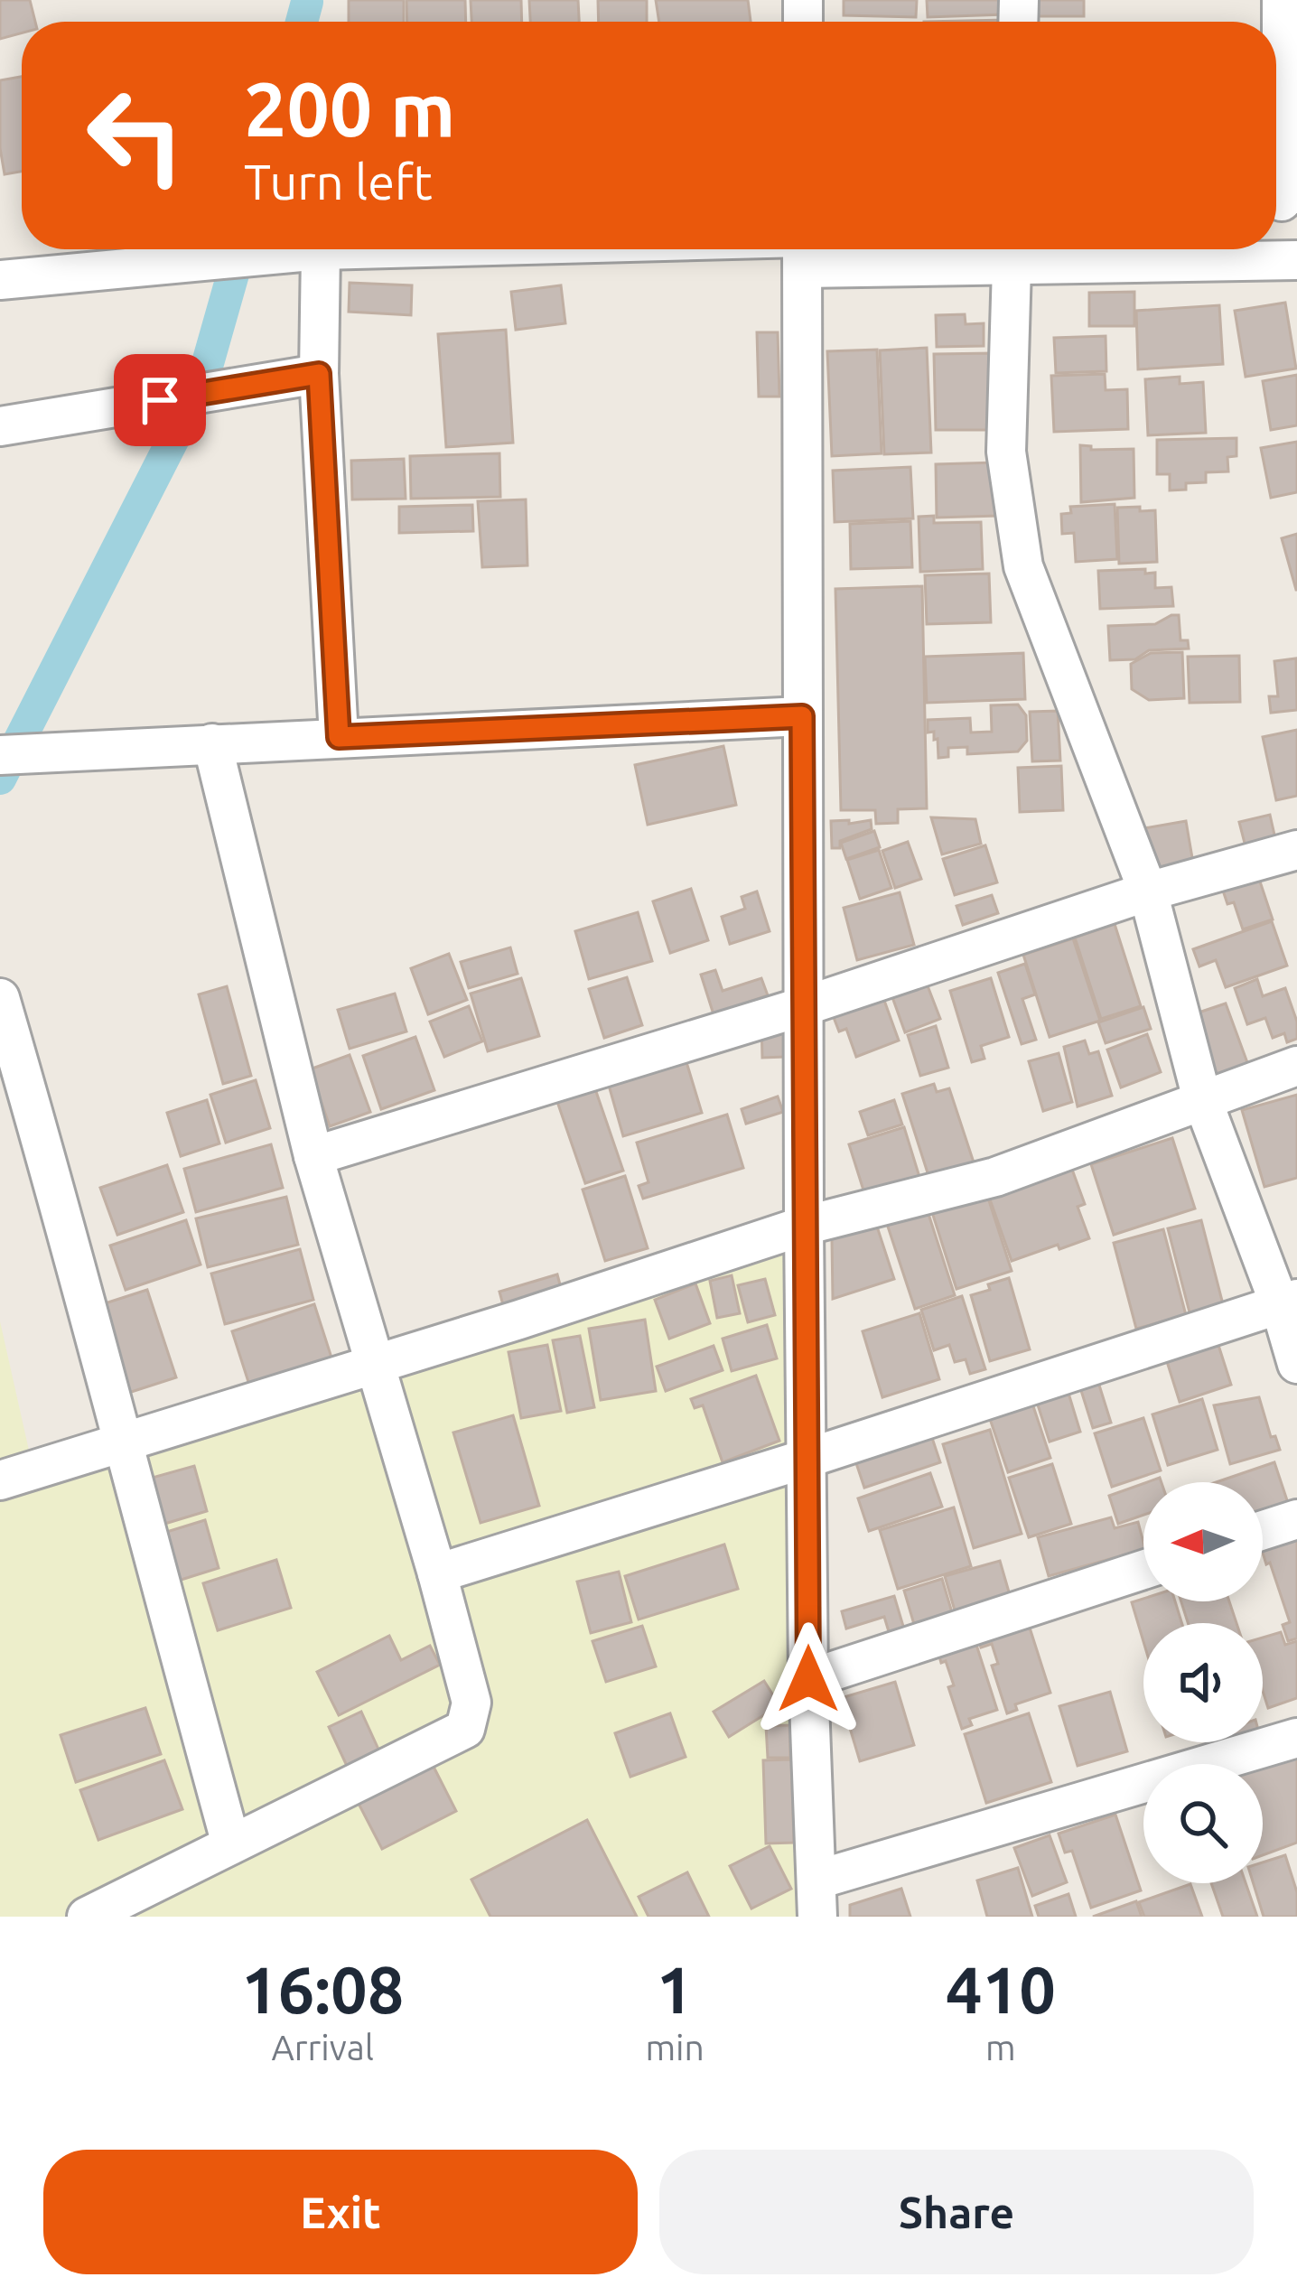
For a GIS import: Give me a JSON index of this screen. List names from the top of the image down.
{
  "north": "left",
  "page": {
    "turn": ["200 m", "Turn left"],
    "eta": [
      "16:08",
      "Arrival",
      "1",
      "min",
      "410",
      "m"
    ],
    "buttons": ["Exit", "Share"]
  }
}
